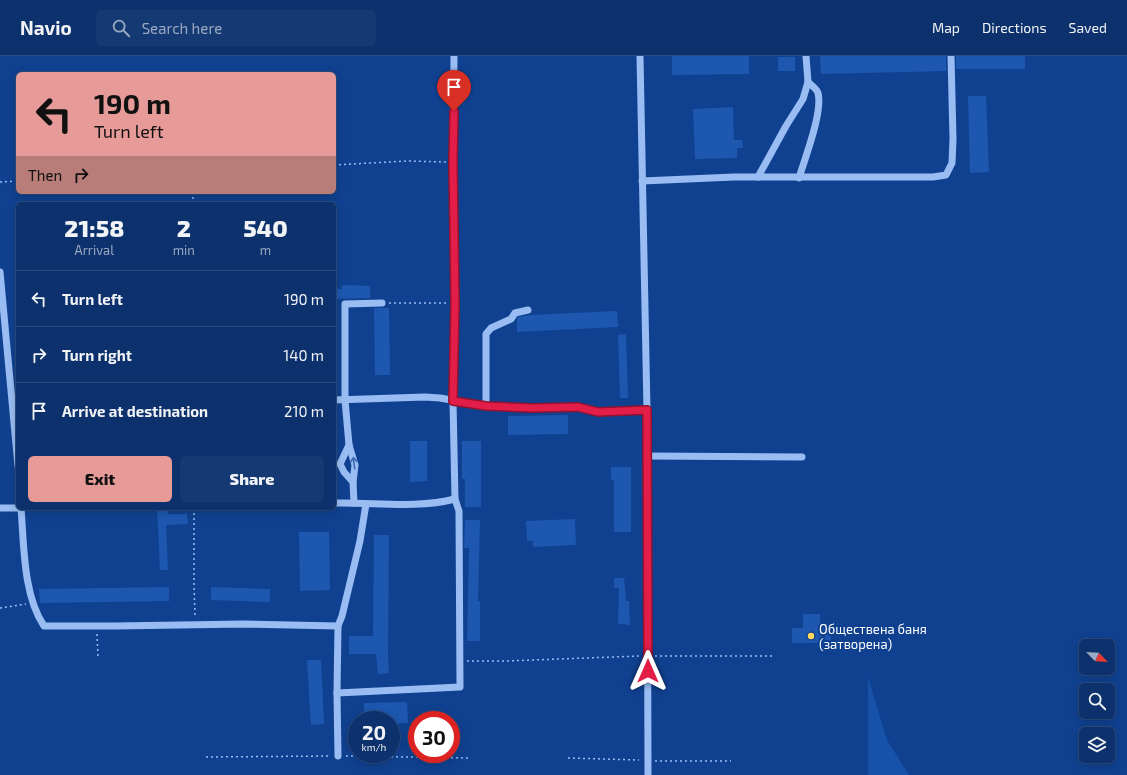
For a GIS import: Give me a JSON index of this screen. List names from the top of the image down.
{
  "places": ["Обществена баня (затворена)"],
  "north": "bottom right",
  "page": {
    "header": "Navio",
    "search": "Search here",
    "nav": ["Map", "Directions", "Saved"],
    "turn": ["190 m", "Turn left"],
    "then": "Then",
    "eta": [
      "21:58",
      "Arrival",
      "2",
      "min",
      "540",
      "m"
    ],
    "list": [
      {
        "name": "Turn left",
        "value": "190 m"
      },
      {
        "name": "Turn right",
        "value": "140 m"
      },
      {
        "name": "Arrive at destination",
        "value": "210 m"
      }
    ],
    "buttons": ["Exit", "Share"],
    "speed": "20 km/h",
    "limit": "30"
  }
}
